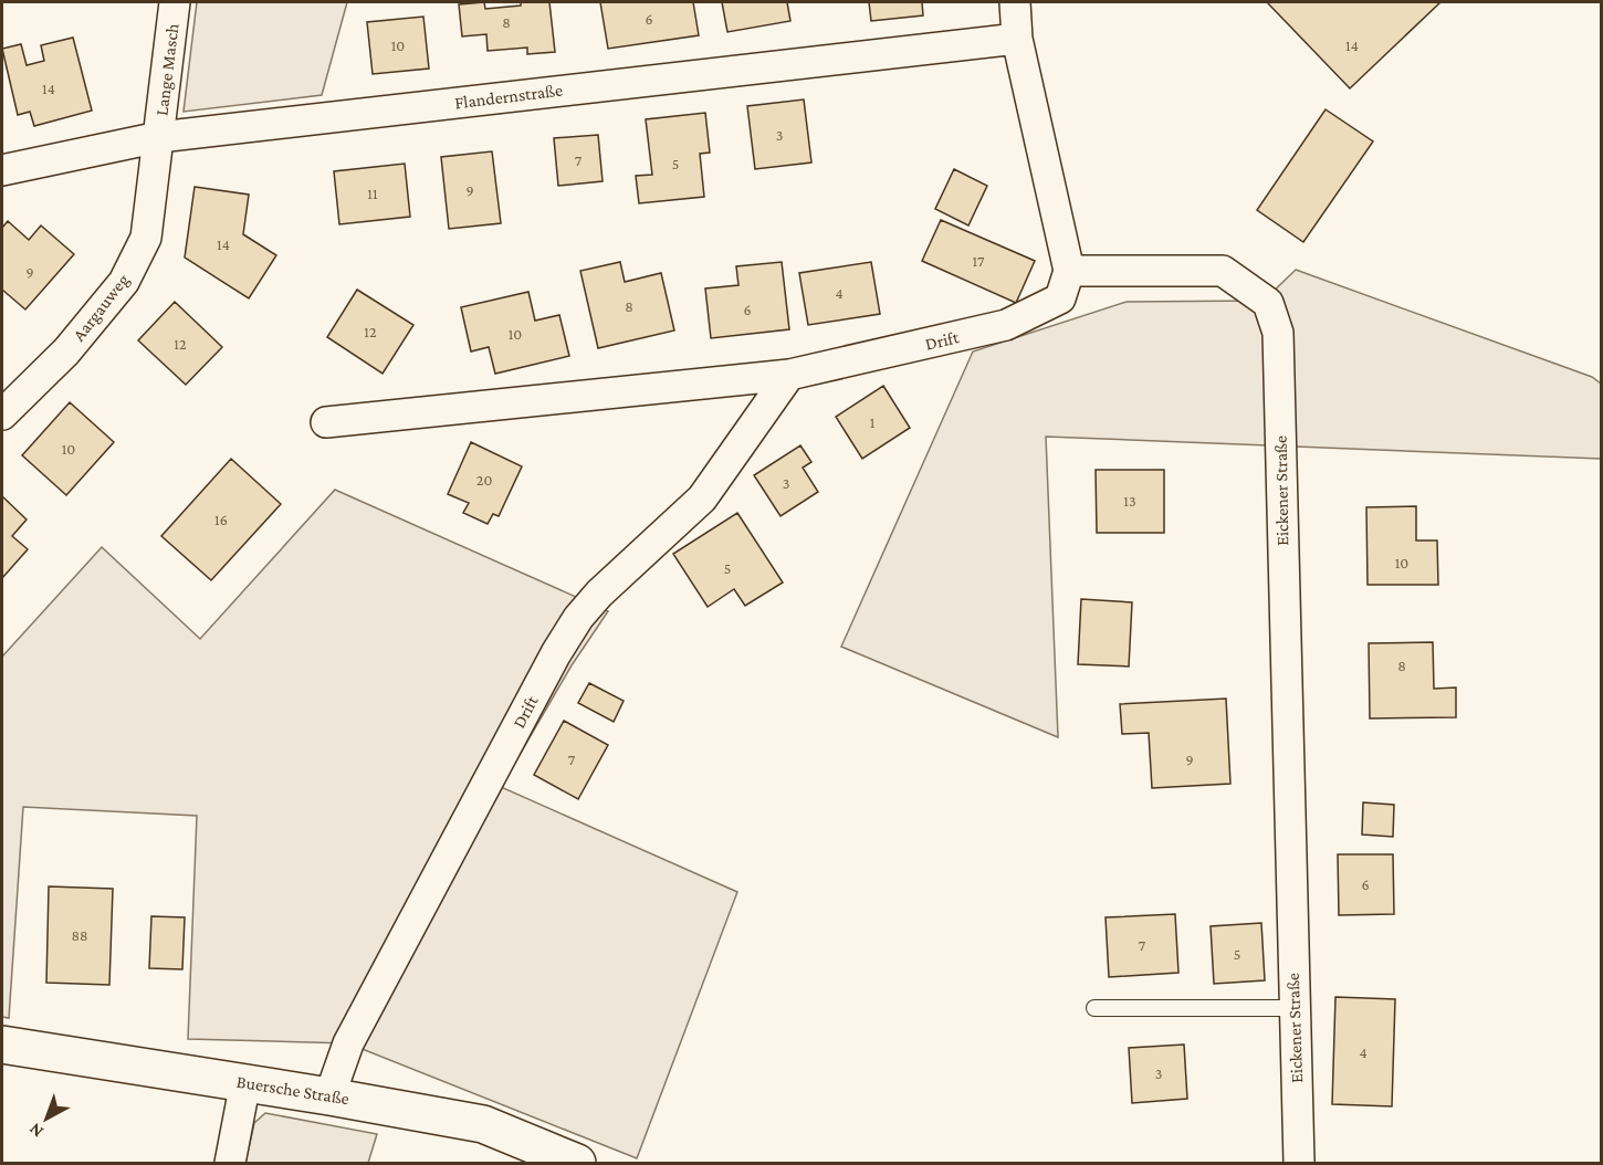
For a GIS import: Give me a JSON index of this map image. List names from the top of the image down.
{
  "streets": {
    "main road": ["Buersche Straße"],
    "street": [
      "Lange Masch",
      "Flandernstraße",
      "Aargauweg",
      "Drift",
      "Eickener Straße"
    ]
  },
  "crossings": [
    ["Lange Masch", "Flandernstraße"],
    ["Lange Masch", "Aargauweg"],
    ["Flandernstraße", "Aargauweg"],
    ["Drift", "Eickener Straße"],
    ["Drift", "Buersche Straße"]
  ],
  "house_numbers": [
    "6",
    "8",
    "10",
    "14",
    "14",
    "3",
    "7",
    "5",
    "9",
    "11",
    "14",
    "17",
    "9",
    "4",
    "8",
    "6",
    "12",
    "10",
    "12",
    "1",
    "10",
    "20",
    "3",
    "13",
    "16",
    "10",
    "5",
    "8",
    "7",
    "9",
    "6",
    "88",
    "7",
    "5",
    "4",
    "3"
  ],
  "north": "bottom left"
}
